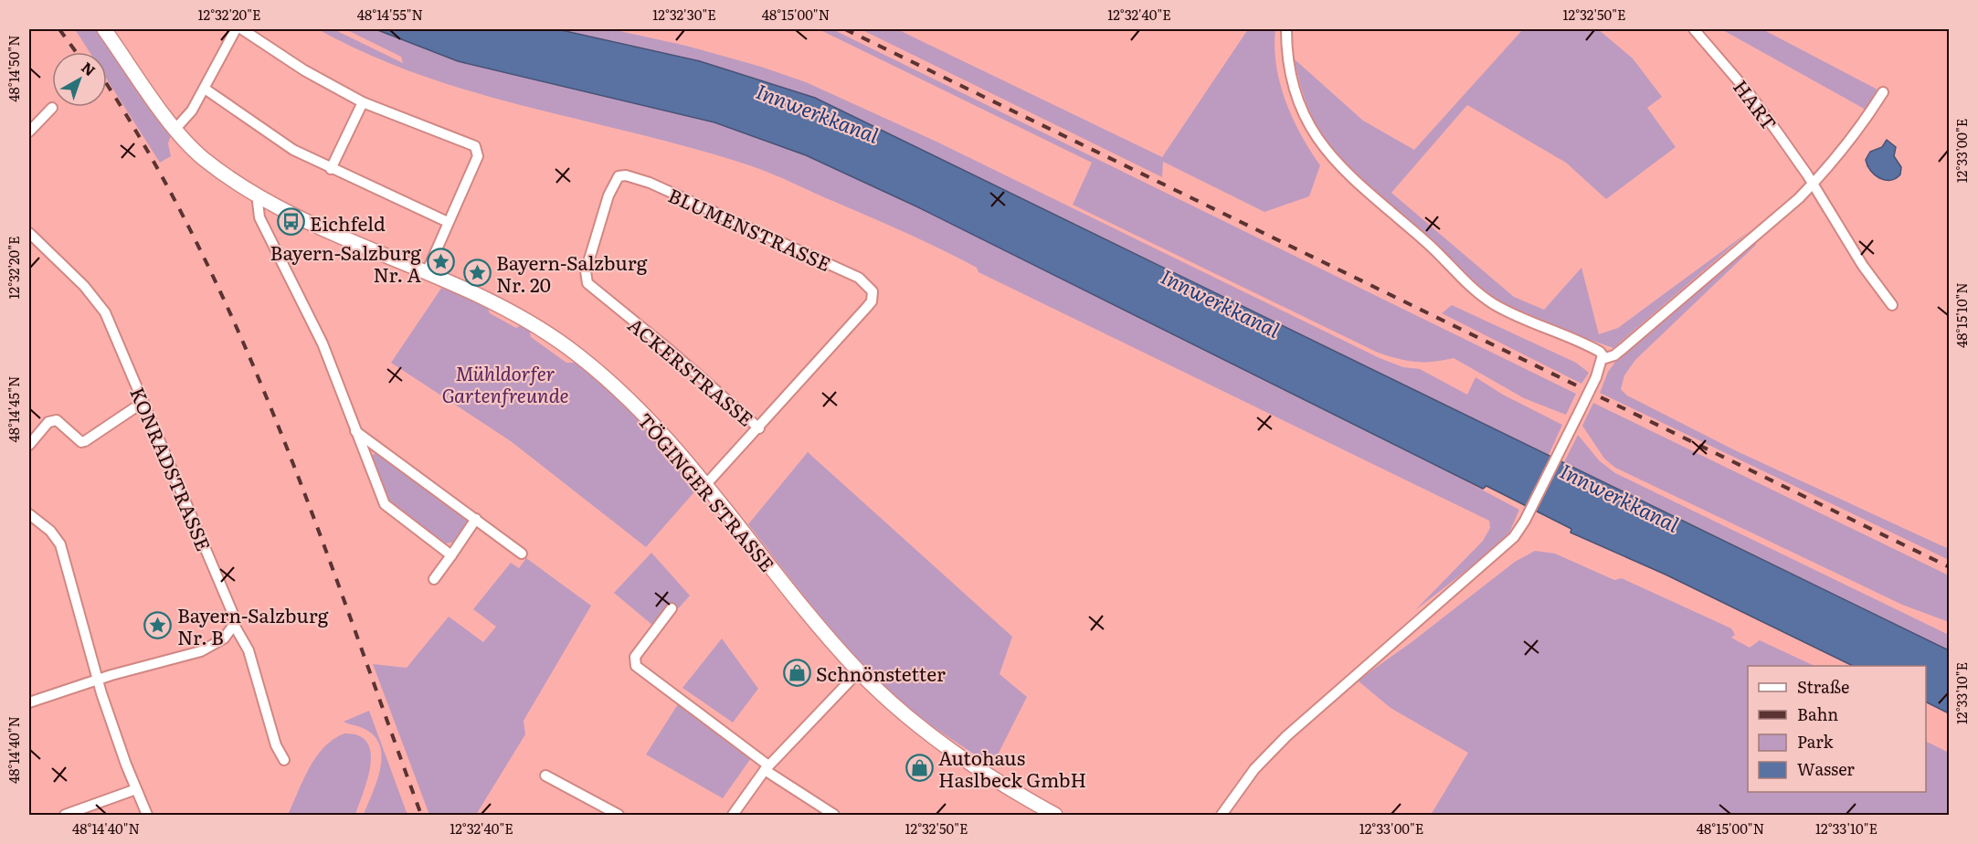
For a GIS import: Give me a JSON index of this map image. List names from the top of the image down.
{
  "streets": {
    "street": [
      "HART",
      "BLUMENSTRASSE",
      "ACKERSTRASSE",
      "KONRADSTRASSE",
      "TÖGINGER STRASSE"
    ]
  },
  "crossings": [
    ["BLUMENSTRASSE", "ACKERSTRASSE"]
  ],
  "water": ["Innwerkkanal"],
  "parks": ["Mühldorfer Gartenfreunde"],
  "places": {
    "bus stop": ["Eichfeld"],
    "place": ["Bayern-Salzburg Nr. A", "Bayern-Salzburg Nr. 20", "Bayern-Salzburg Nr. B"],
    "shop": ["Schnönstetter", "Autohaus Haslbeck GmbH"]
  },
  "legend": [
    "Straße",
    "Bahn",
    "Park",
    "Wasser"
  ],
  "north": "top right",
  "coordinates": [
    "12°32'20\"E",
    "48°14'55\"N",
    "12°32'30\"E",
    "48°15'00\"N",
    "12°32'40\"E",
    "12°32'50\"E",
    "48°14'50\"N",
    "12°33'00\"E",
    "48°15'10\"N",
    "48°14'45\"N",
    "12°33'10\"E",
    "48°14'40\"N"
  ]
}
